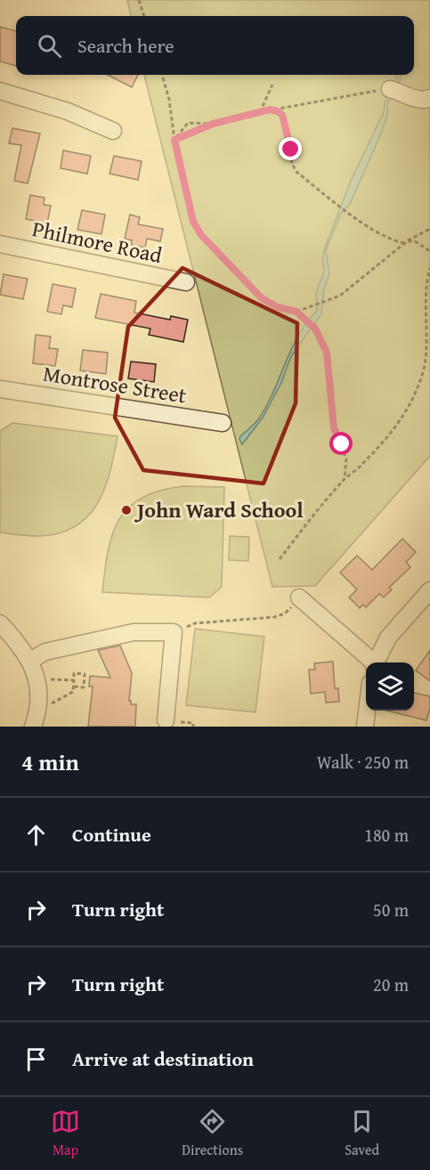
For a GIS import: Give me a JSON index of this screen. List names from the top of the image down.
{
  "streets": {
    "street": ["Philmore Road", "Montrose Street"]
  },
  "places": ["John Ward School"],
  "page": {
    "search": "Search here",
    "heading": ["4 min", "Walk · 250 m"],
    "list": [
      ["Continue", "180 m"],
      ["Turn right", "50 m"],
      ["Turn right", "20 m"],
      "Arrive at destination"
    ],
    "nav": ["Map", "Directions", "Saved"]
  }
}
